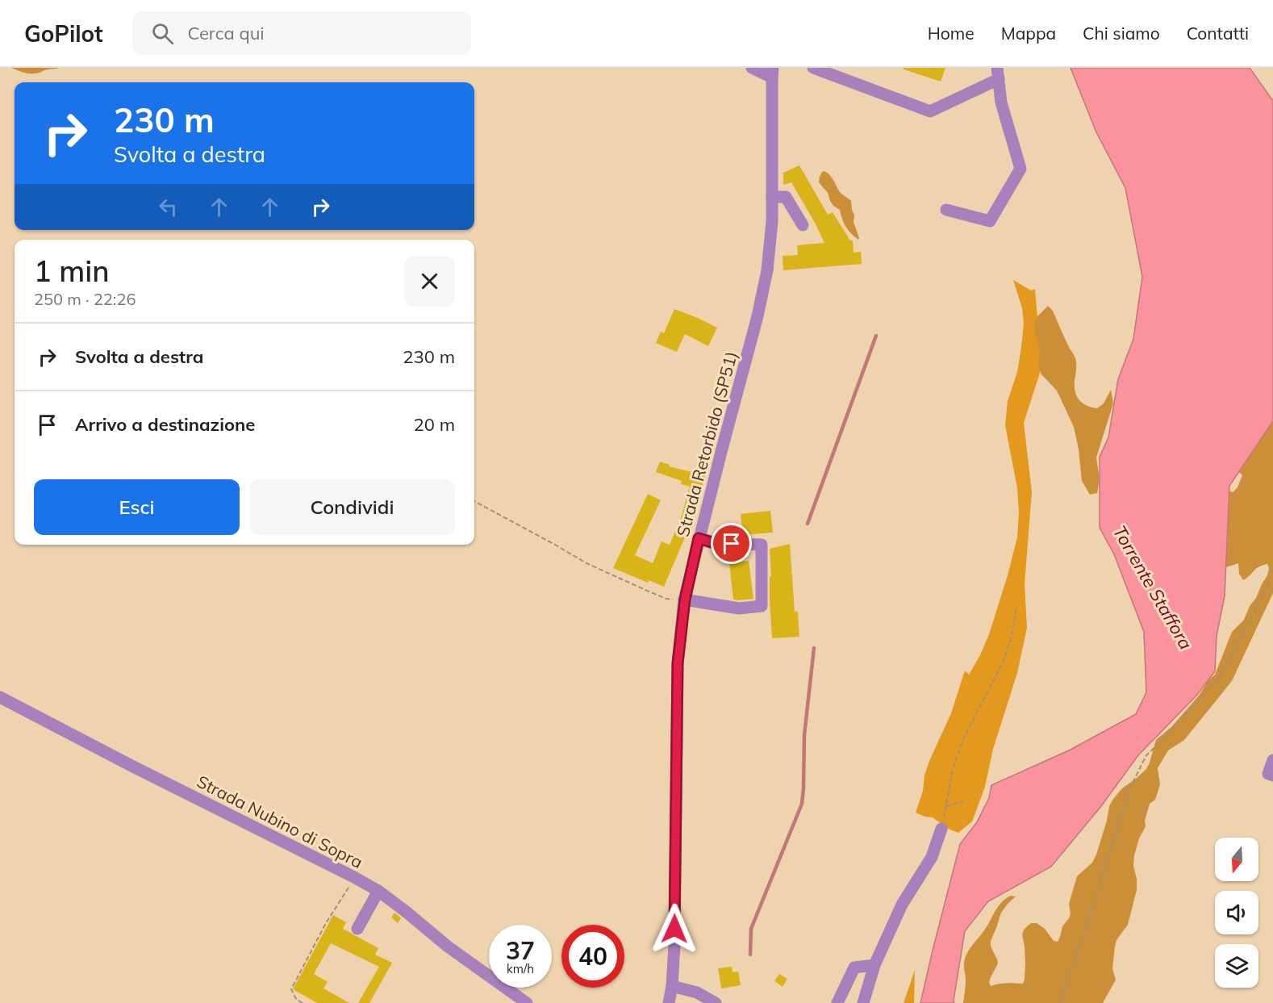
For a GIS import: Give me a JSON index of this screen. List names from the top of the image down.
{
  "streets": {
    "street": ["Strada Retorbido (SP51)", "Strada Nubino di Sopra"]
  },
  "water": ["Torrente Staffora"],
  "north": "bottom",
  "page": {
    "header": "GoPilot",
    "search": "Cerca qui",
    "nav": [
      "Home",
      "Mappa",
      "Chi siamo",
      "Contatti"
    ],
    "turn": ["230 m", "Svolta a destra"],
    "heading": ["1 min", "250 m · 22:26"],
    "list": [
      {
        "name": "Svolta a destra",
        "value": "230 m"
      },
      {
        "name": "Arrivo a destinazione",
        "value": "20 m"
      }
    ],
    "buttons": ["Esci", "Condividi"],
    "speed": "37 km/h",
    "limit": "40"
  }
}
